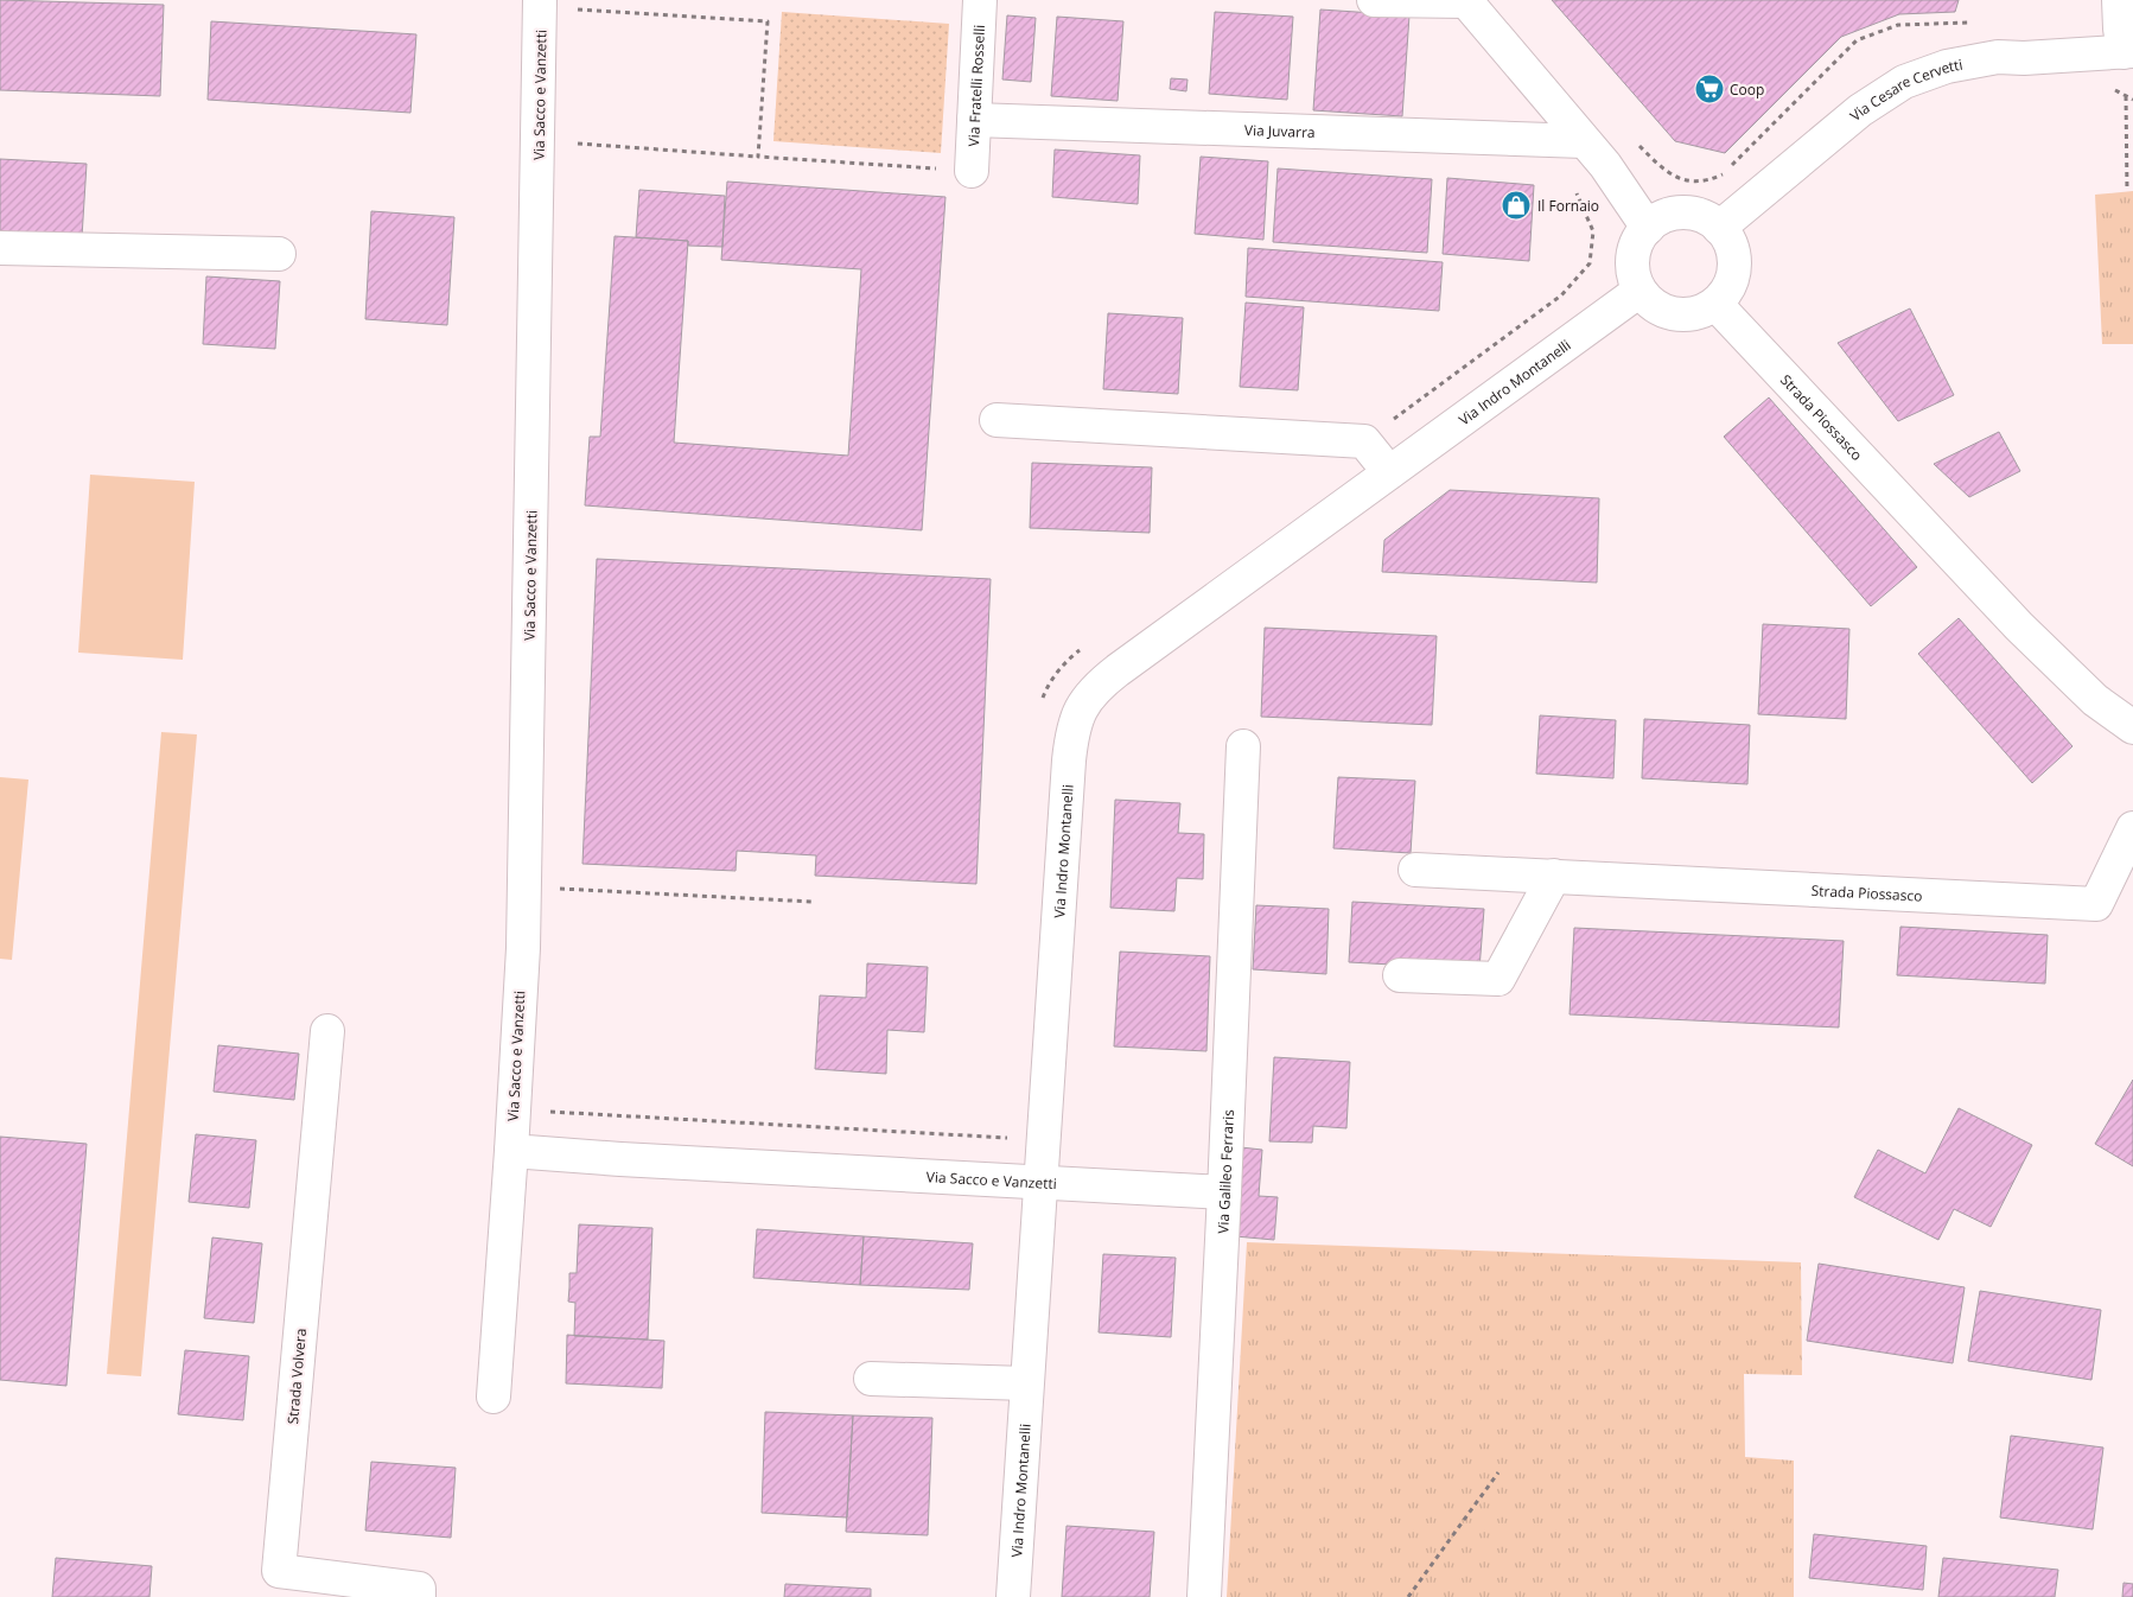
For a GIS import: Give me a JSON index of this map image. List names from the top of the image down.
{
  "streets": {
    "street": [
      "Via Fratelli Rosselli",
      "Via Cesare Cervetti",
      "Via Sacco e Vanzetti",
      "Via Juvarra",
      "Via Indro Montanelli",
      "Strada Piossasco",
      "Via Galileo Ferraris",
      "Strada Volvera"
    ]
  },
  "crossings": [
    ["Via Fratelli Rosselli", "Via Juvarra"],
    ["Via Cesare Cervetti", "Via Indro Montanelli"],
    ["Via Cesare Cervetti", "Strada Piossasco"],
    ["Via Sacco e Vanzetti", "Via Indro Montanelli"],
    ["Via Sacco e Vanzetti", "Via Galileo Ferraris"],
    ["Via Indro Montanelli", "Strada Piossasco"]
  ],
  "places": {
    "supermarket": ["Coop"],
    "shop": ["Il Fornaio"]
  }
}
